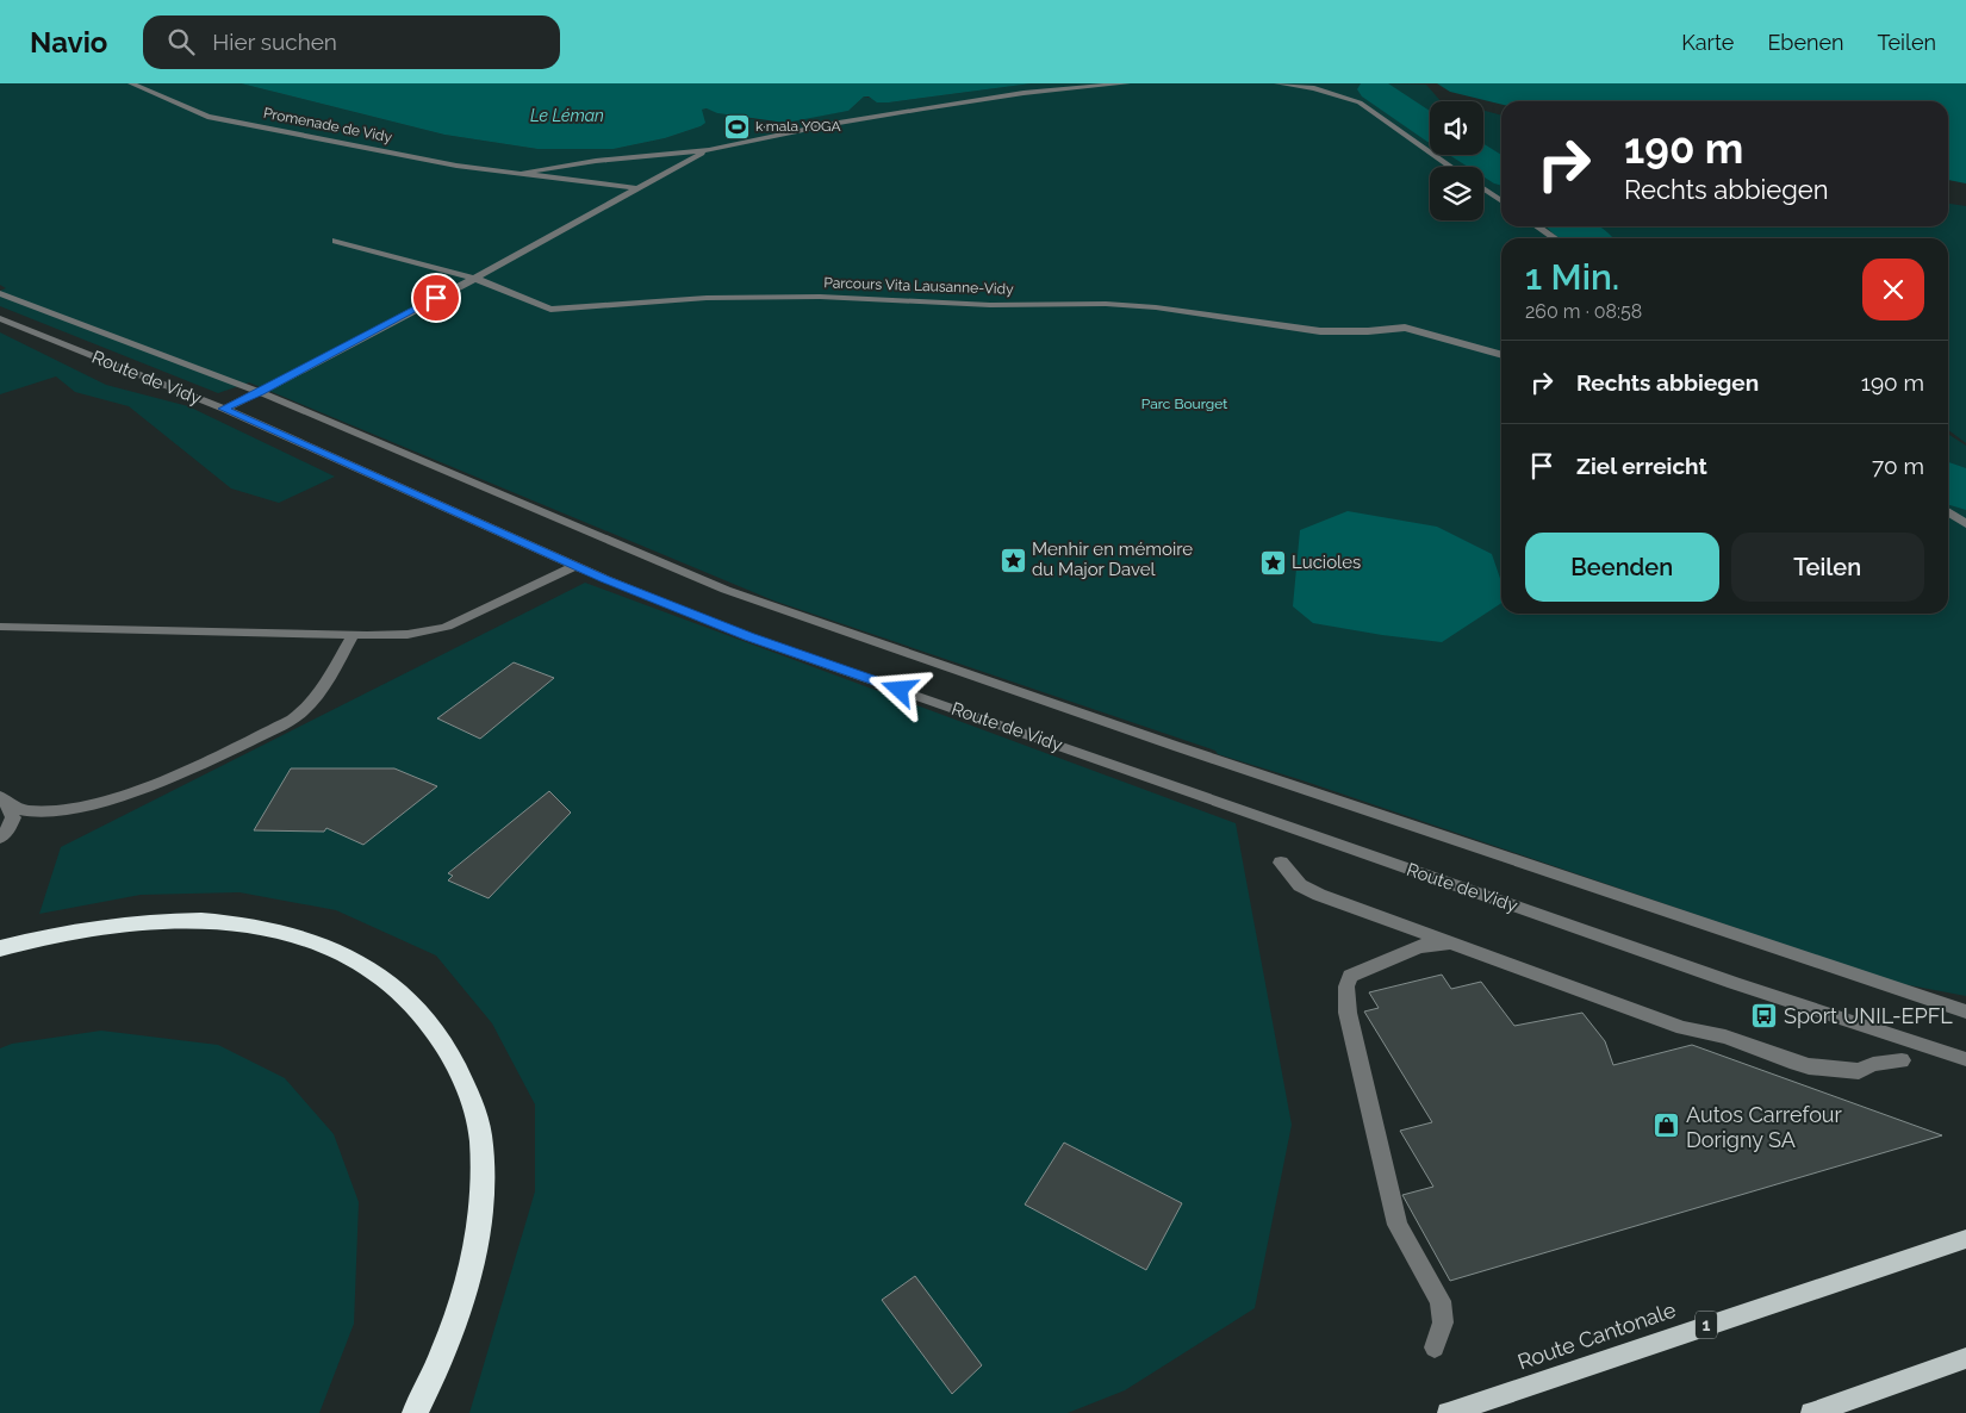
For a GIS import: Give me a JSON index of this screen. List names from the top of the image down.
{
  "streets": {
    "main road": ["1", "Route Cantonale"],
    "street": ["Promenade de Vidy", "Parcours Vita Lausanne-Vidy", "Route de Vidy"]
  },
  "crossings": [
    ["Promenade de Vidy", "Parcours Vita Lausanne-Vidy"],
    ["Promenade de Vidy", "Route de Vidy"]
  ],
  "water": ["Le Léman"],
  "parks": ["Parc Bourget"],
  "places": {
    "sports": ["k·mala YOGA"],
    "place": ["Menhir en mémoire du Major Davel", "Lucioles"],
    "bus stop": ["Sport UNIL-EPFL"],
    "shop": ["Autos Carrefour Dorigny SA"]
  },
  "page": {
    "header": "Navio",
    "search": "Hier suchen",
    "nav": ["Karte", "Ebenen", "Teilen"],
    "turn": ["190 m", "Rechts abbiegen"],
    "heading": ["1 Min.", "260 m · 08:58"],
    "list": [
      {
        "name": "Rechts abbiegen",
        "value": "190 m"
      },
      {
        "name": "Ziel erreicht",
        "value": "70 m"
      }
    ],
    "buttons": ["Beenden", "Teilen"]
  }
}
